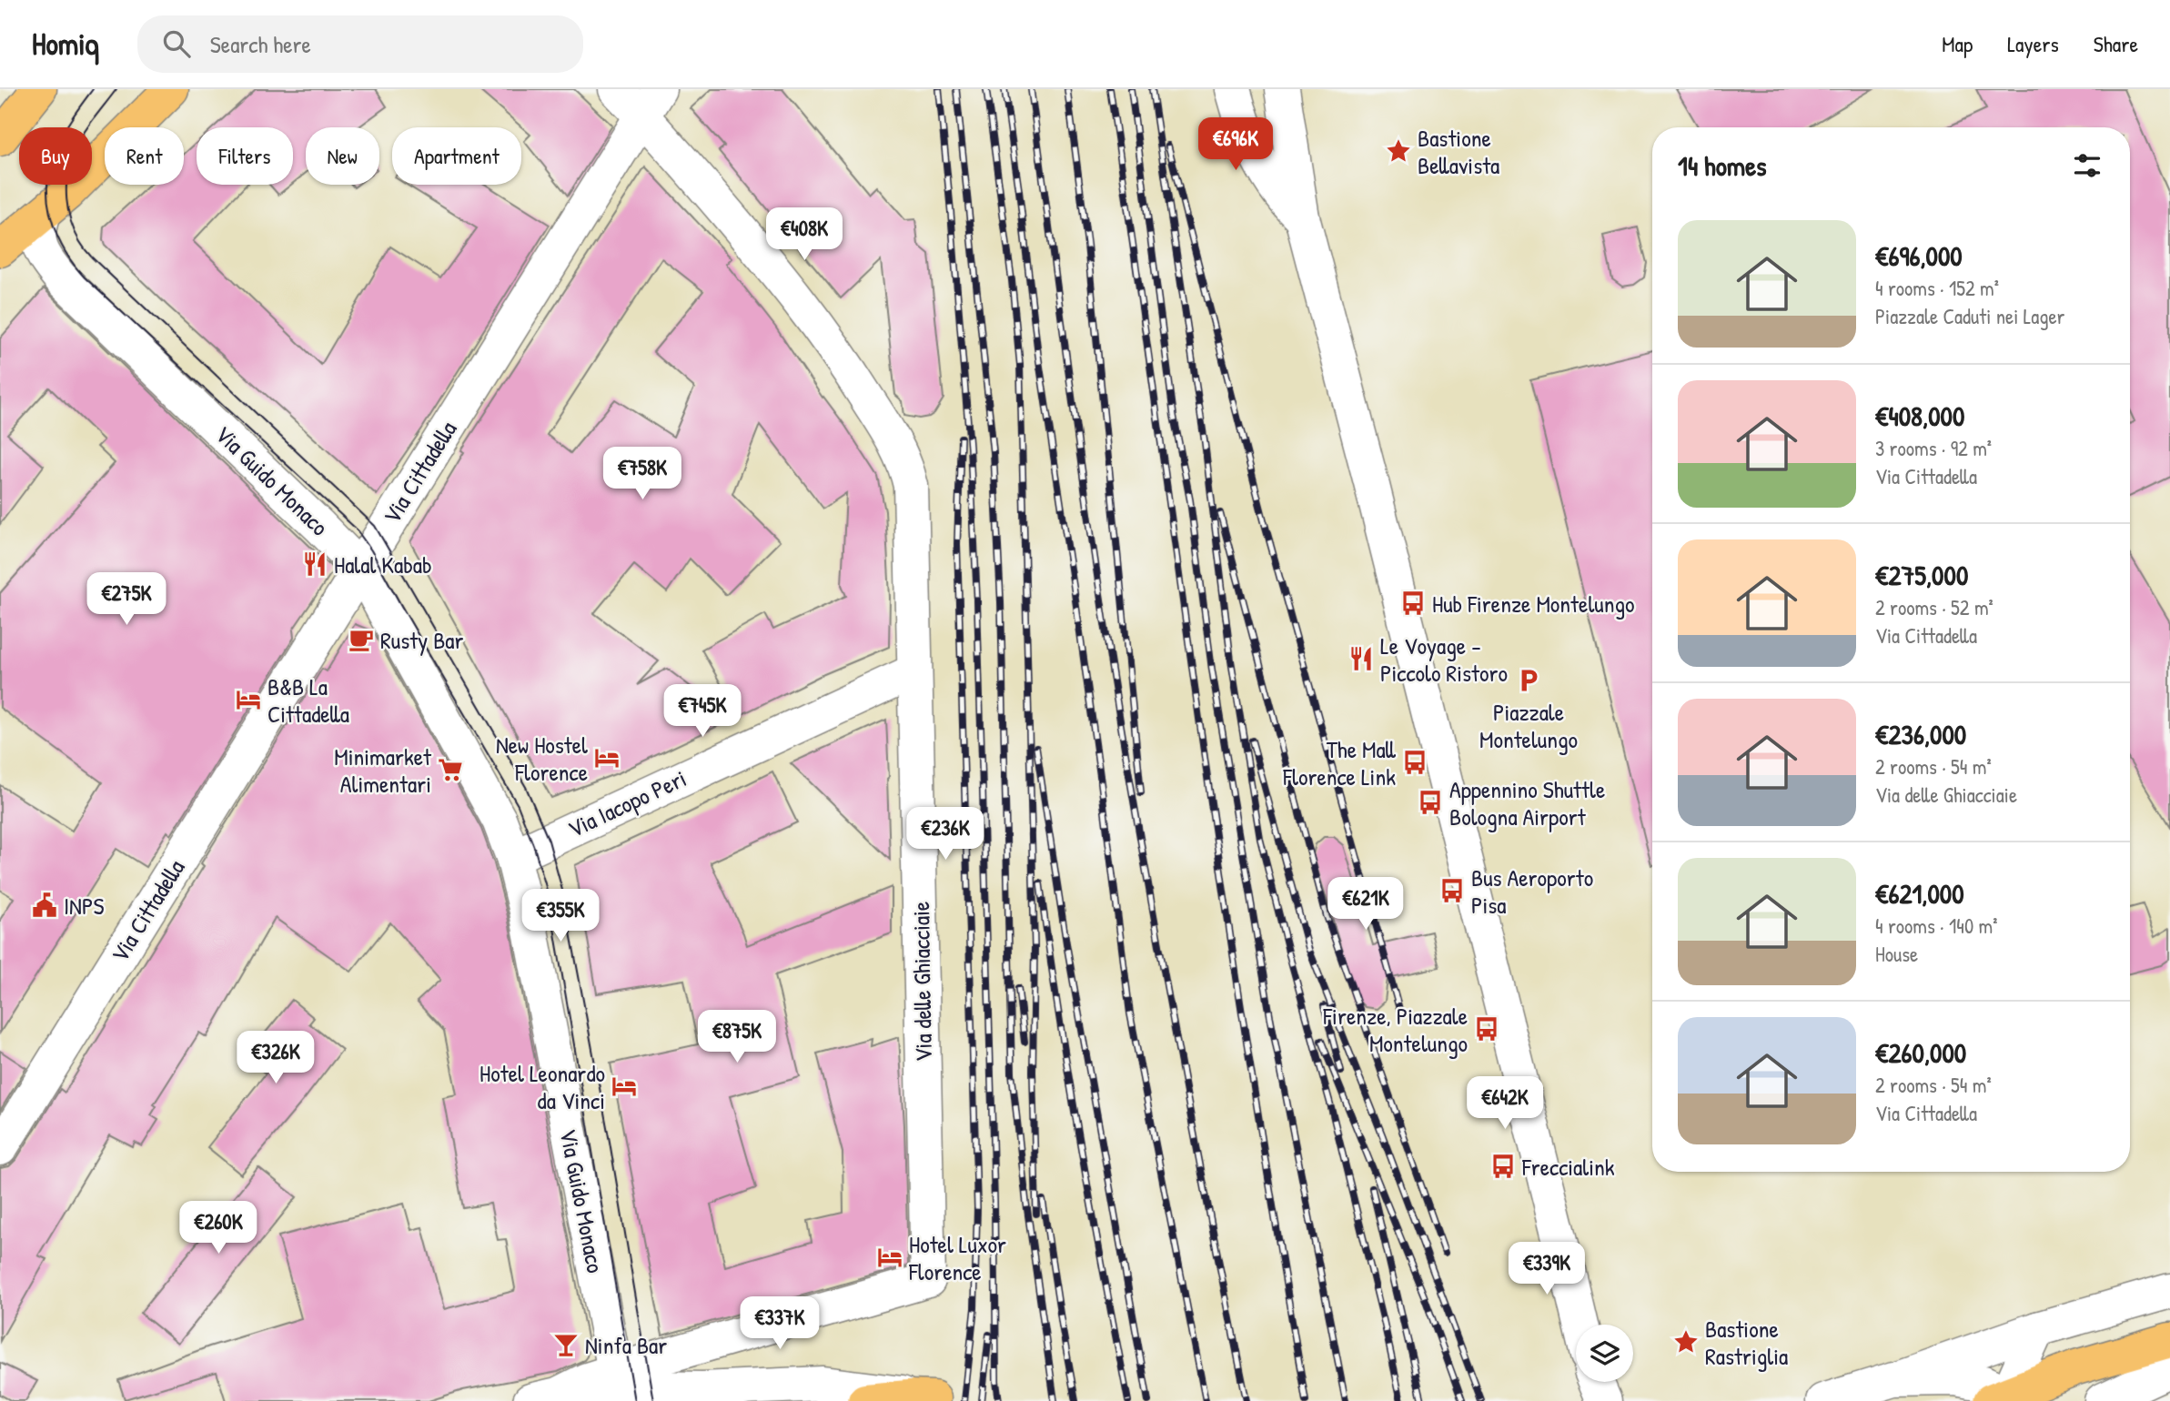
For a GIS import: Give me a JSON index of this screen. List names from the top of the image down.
{
  "streets": {
    "street": [
      "Via Cittadella",
      "Via Guido Monaco",
      "Via Iacopo Peri",
      "Via delle Ghiacciaie"
    ]
  },
  "crossings": [
    ["Via Cittadella", "Via Guido Monaco"],
    ["Via Cittadella", "Via delle Ghiacciaie"],
    ["Via Guido Monaco", "Via Iacopo Peri"],
    ["Via Guido Monaco", "Via delle Ghiacciaie"],
    ["Via Iacopo Peri", "Via delle Ghiacciaie"]
  ],
  "places": {
    "place": ["Bastione Bellavista", "Bastione Rastriglia"],
    "restaurant": ["Halal Kabab", "Le Voyage - Piccolo Ristoro"],
    "bus stop": [
      "Hub Firenze Montelungo",
      "The Mall Florence Link",
      "Appennino Shuttle Bologna Airport",
      "Bus Aeroporto Pisa",
      "Firenze, Piazzale Montelungo",
      "Freccialink"
    ],
    "cafe": ["Rusty Bar"],
    "parking": ["Piazzale Montelungo"],
    "hotel": [
      "B&B La Cittadella",
      "New Hostel Florence",
      "Hotel Leonardo da Vinci",
      "Hotel Luxor Florence"
    ],
    "supermarket": ["Minimarket Alimentari"],
    "public building": ["INPS"],
    "bar": ["Ninfa Bar"]
  },
  "page": {
    "header": "Homiq",
    "search": "Search here",
    "nav": ["Map", "Layers", "Share"],
    "price": [
      "€696K",
      "€408K",
      "€758K",
      "€275K",
      "€745K",
      "€236K",
      "€621K",
      "€355K",
      "€875K",
      "€326K",
      "€642K",
      "€260K",
      "€339K",
      "€337K"
    ],
    "chip": [
      "Buy",
      "Rent",
      "Filters",
      "New",
      "Apartment"
    ],
    "heading": "14 homes",
    "list": [
      {
        "name": "€696,000",
        "note": "4 rooms · 152 m² · Piazzale Caduti nei Lager"
      },
      {
        "name": "€408,000",
        "note": "3 rooms · 92 m² · Via Cittadella"
      },
      {
        "name": "€275,000",
        "note": "2 rooms · 52 m² · Via Cittadella"
      },
      {
        "name": "€236,000",
        "note": "2 rooms · 54 m² · Via delle Ghiacciaie"
      },
      {
        "name": "€621,000",
        "note": "4 rooms · 140 m² · House"
      },
      {
        "name": "€260,000",
        "note": "2 rooms · 54 m² · Via Cittadella"
      }
    ]
  }
}
